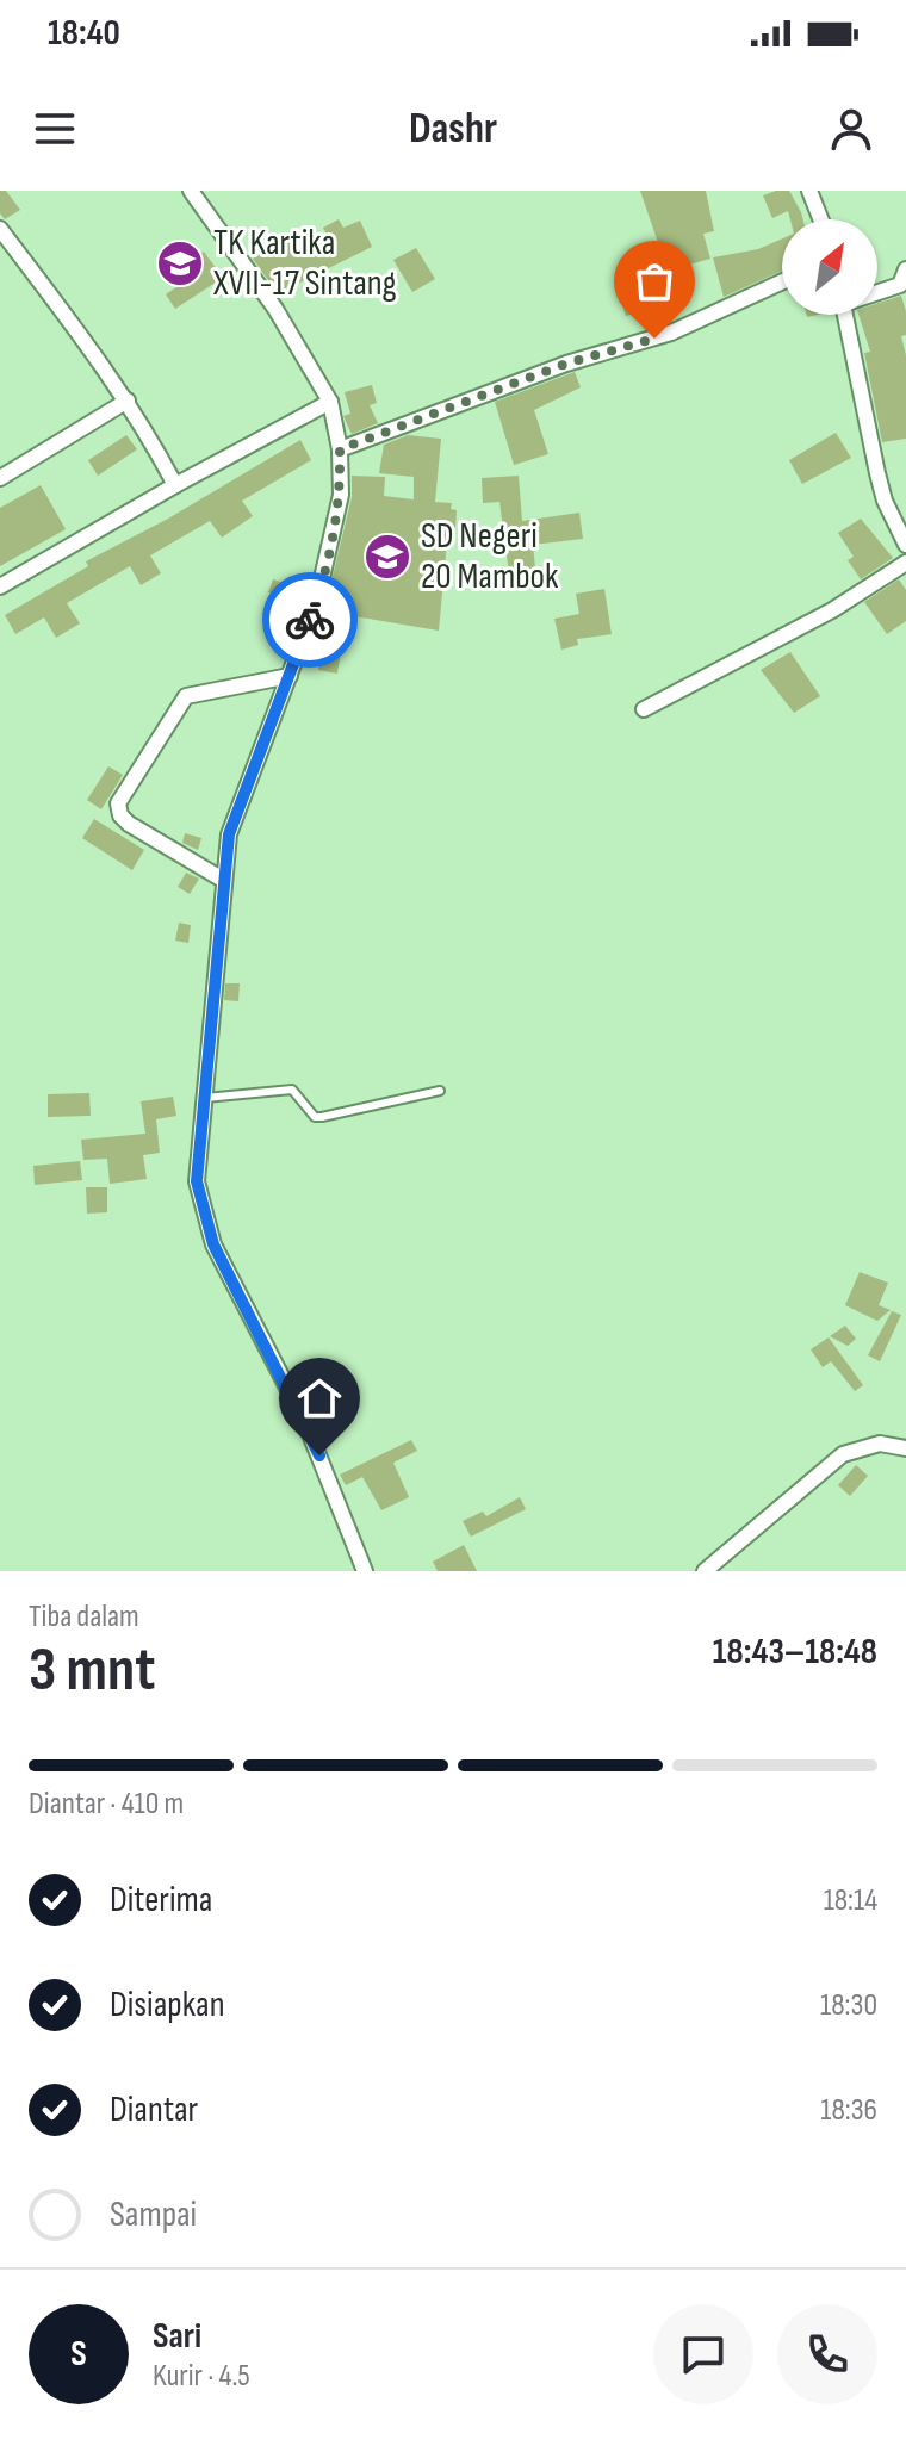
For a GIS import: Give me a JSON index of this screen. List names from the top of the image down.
{
  "places": {
    "school or university": ["TK Kartika XVII-17 Sintang", "SD Negeri 20 Mambok"]
  },
  "north": "top right",
  "page": {
    "status": "18:40",
    "header": "Dashr",
    "heading": ["3 mnt", "Tiba dalam", "18:43–18:48"],
    "panel": ["Sari", "Kurir · 4.5"],
    "bar": "Diantar · 410 m",
    "list": [
      ["Diterima", "18:14"],
      ["Disiapkan", "18:30"],
      ["Diantar", "18:36"],
      "Sampai"
    ],
    "round": "S"
  }
}
